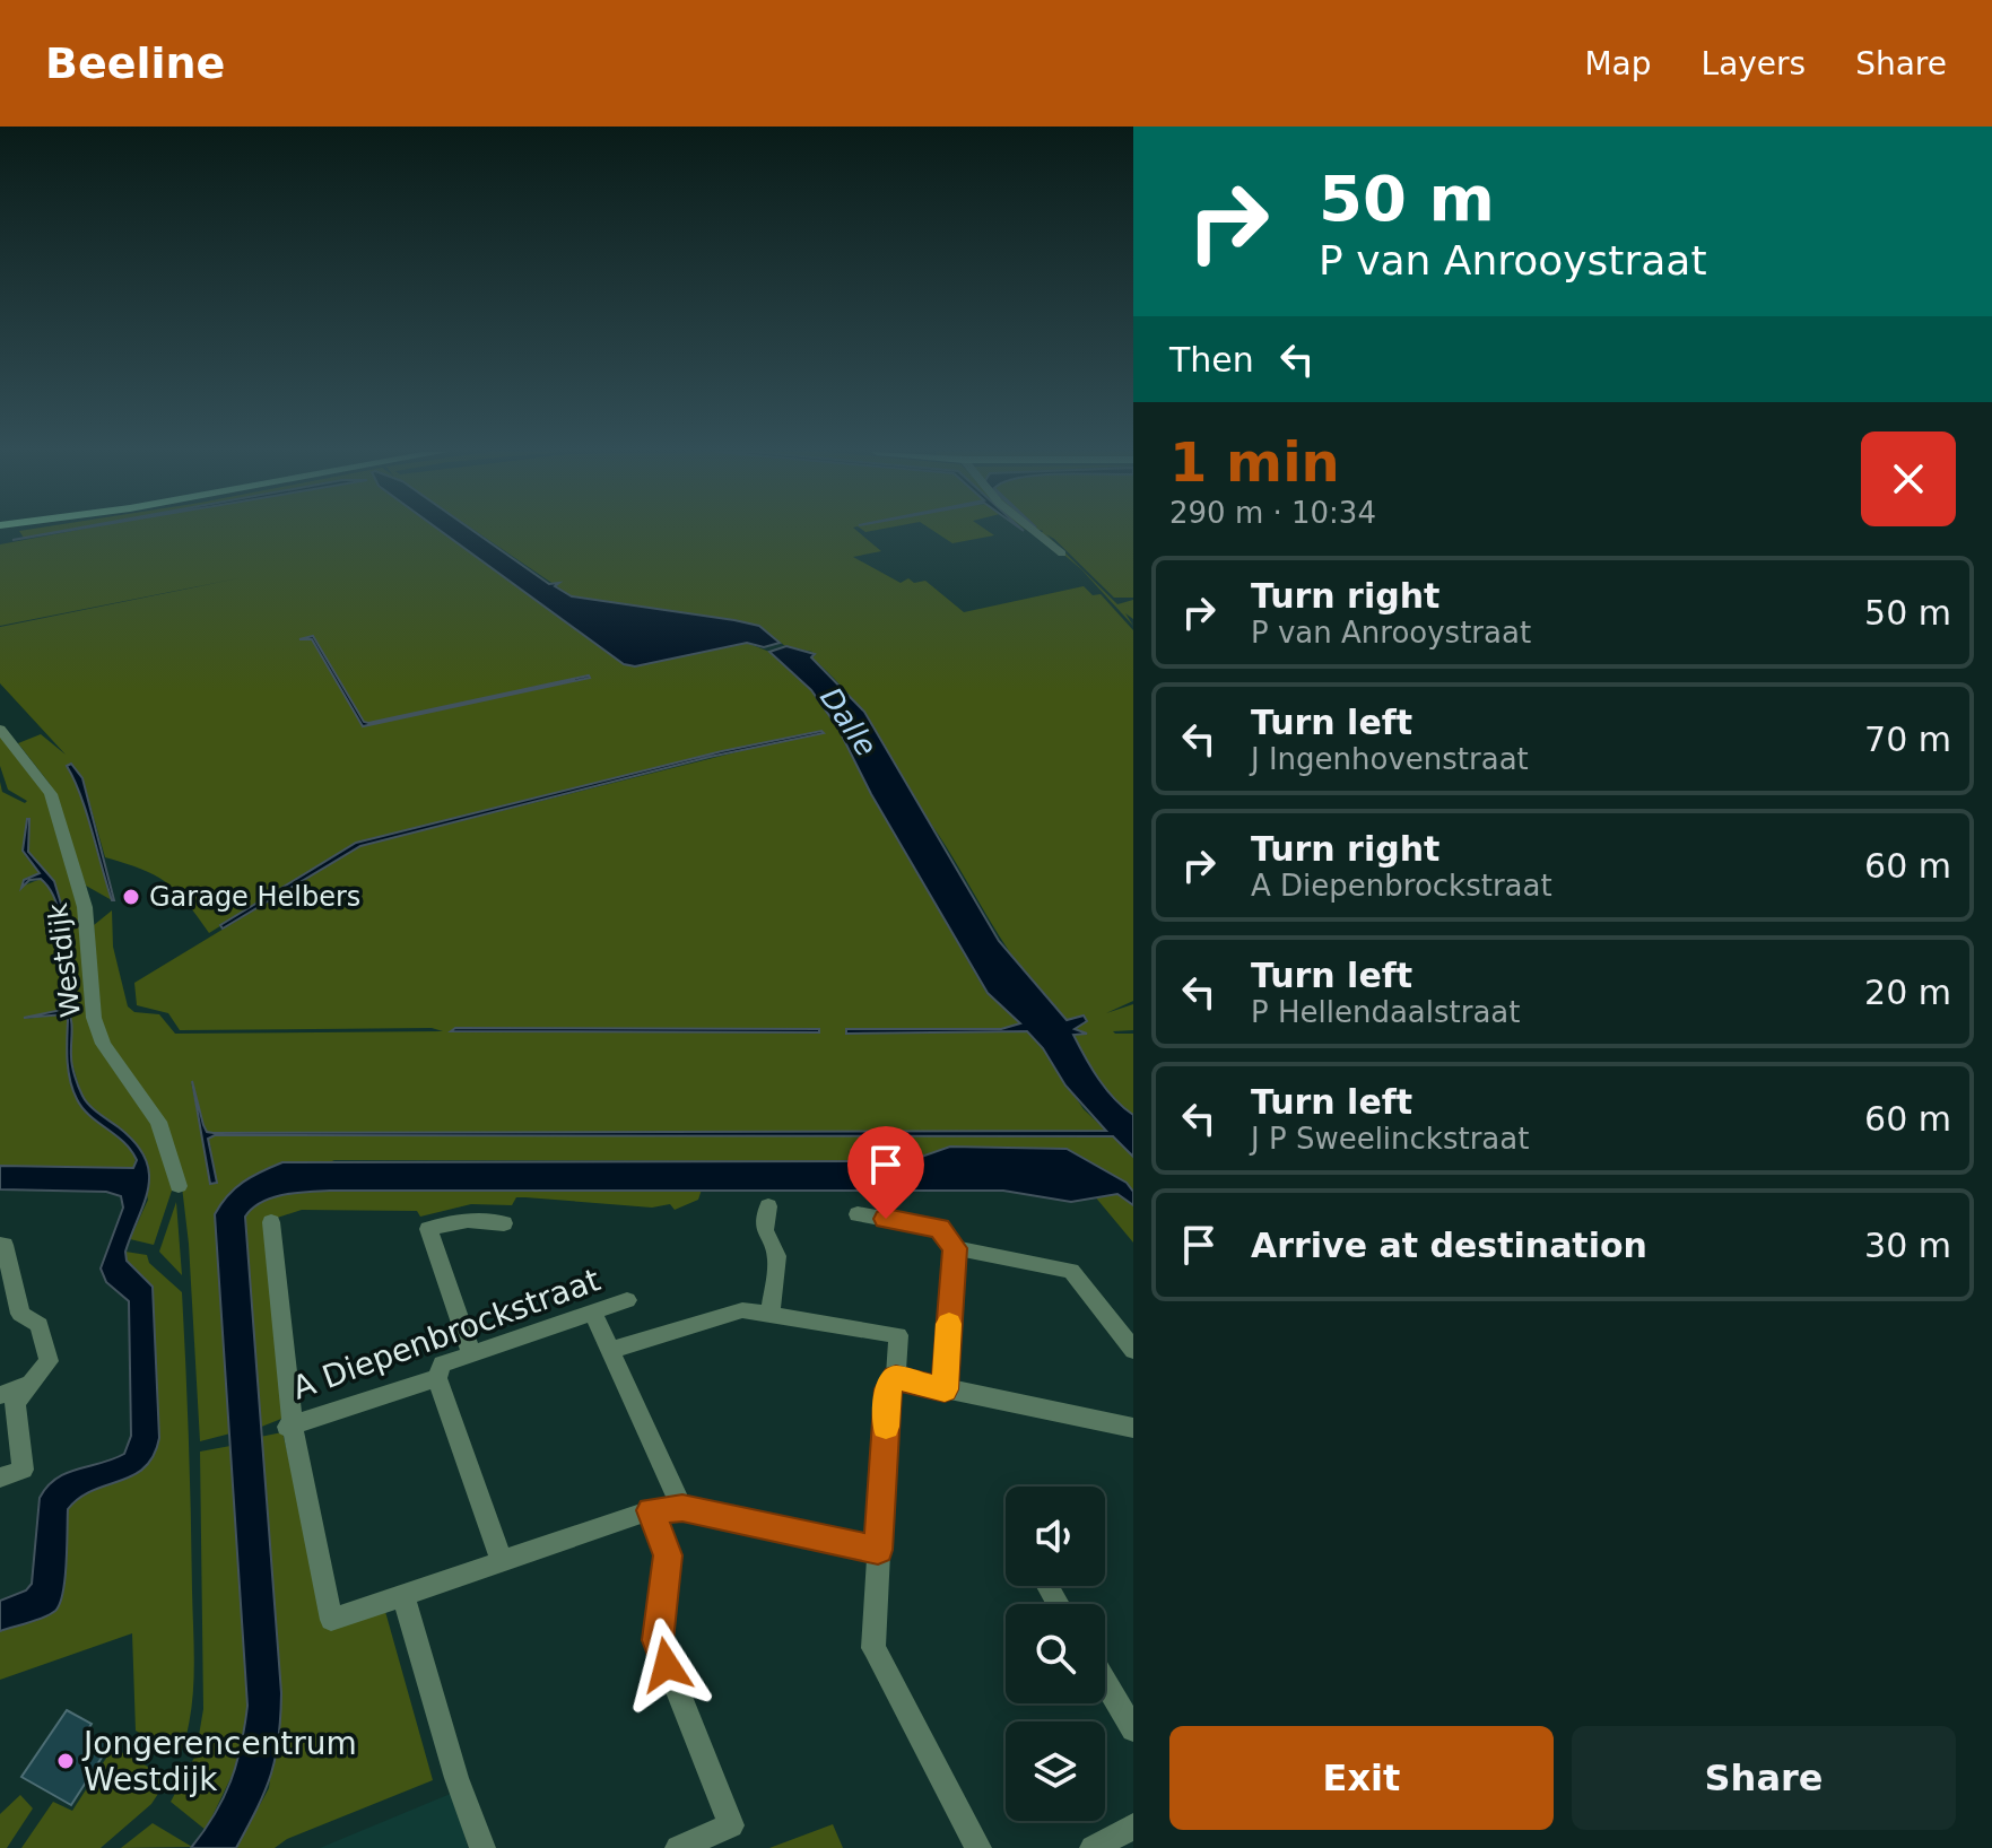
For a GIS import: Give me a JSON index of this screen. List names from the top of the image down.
{
  "streets": {
    "street": ["Westdijk", "A Diepenbrockstraat"]
  },
  "water": ["Dalle"],
  "places": ["Garage Helbers", "Jongerencentrum Westdijk"],
  "page": {
    "header": "Beeline",
    "nav": ["Map", "Layers", "Share"],
    "turn": ["50 m", "P van Anrooystraat"],
    "then": "Then",
    "heading": ["1 min", "290 m · 10:34"],
    "list": [
      {
        "name": "Turn right",
        "note": "P van Anrooystraat",
        "value": "50 m"
      },
      {
        "name": "Turn left",
        "note": "J Ingenhovenstraat",
        "value": "70 m"
      },
      {
        "name": "Turn right",
        "note": "A Diepenbrockstraat",
        "value": "60 m"
      },
      {
        "name": "Turn left",
        "note": "P Hellendaalstraat",
        "value": "20 m"
      },
      {
        "name": "Turn left",
        "note": "J P Sweelinckstraat",
        "value": "60 m"
      },
      {
        "name": "Arrive at destination",
        "value": "30 m"
      }
    ],
    "buttons": ["Exit", "Share"]
  }
}
